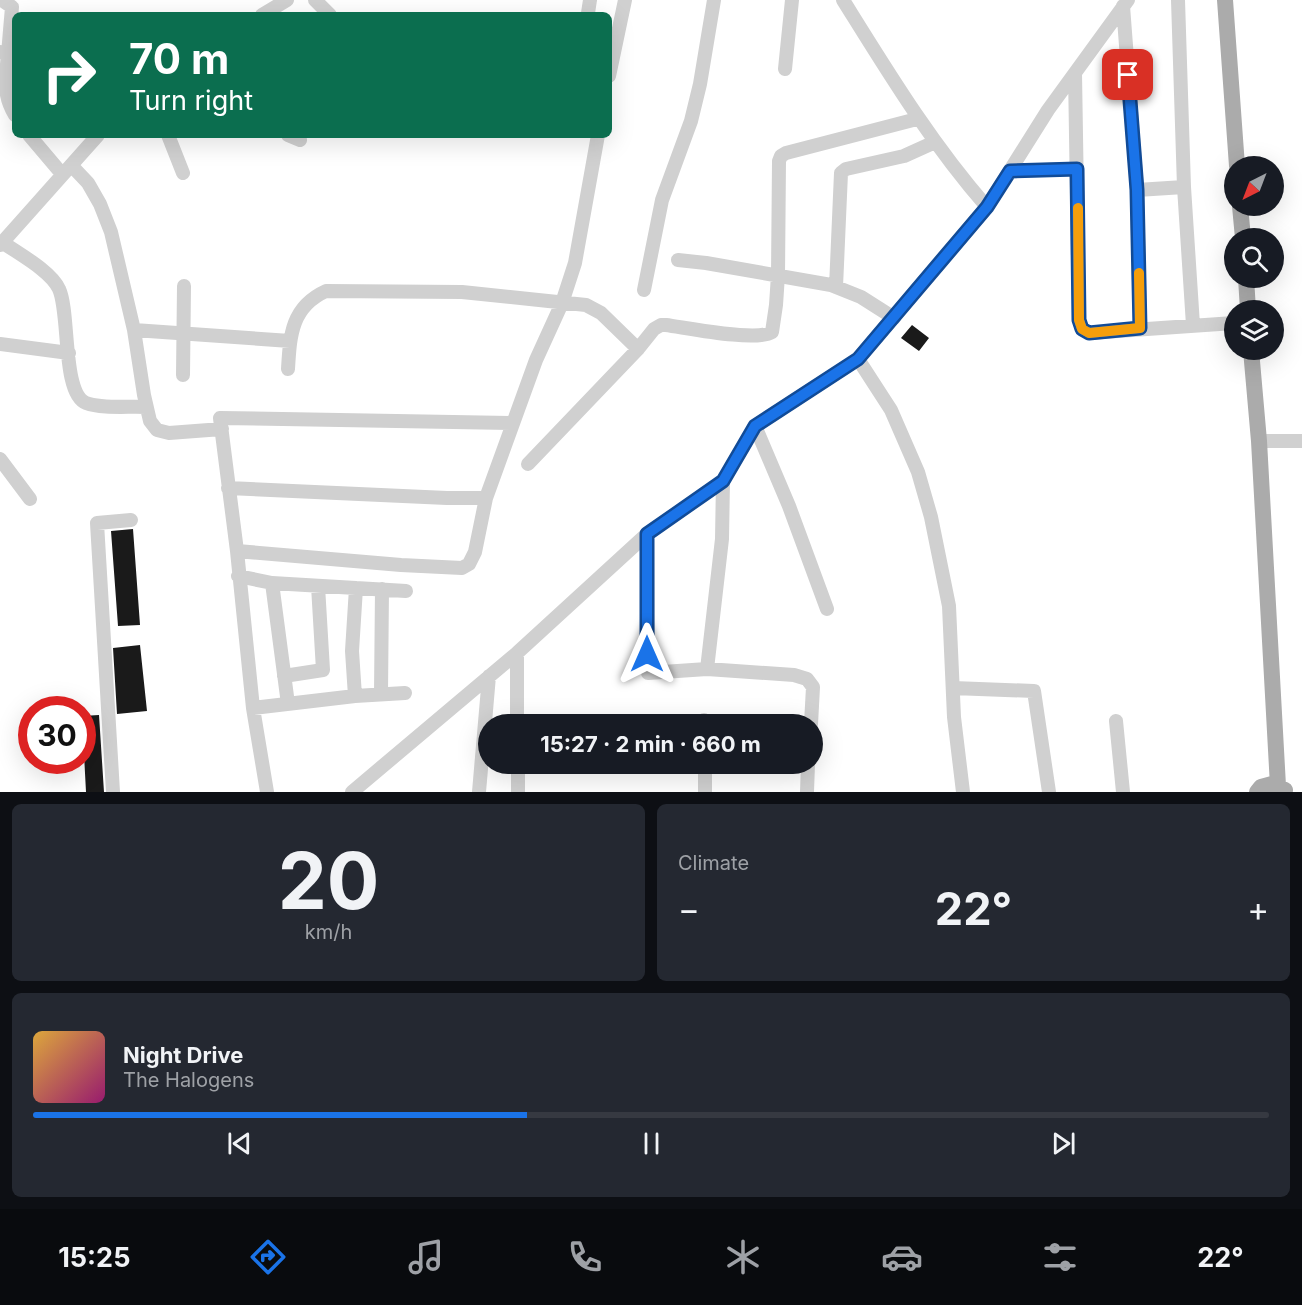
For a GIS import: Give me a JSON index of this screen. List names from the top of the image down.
{
  "north": "bottom left",
  "page": {
    "turn": ["70 m", "Turn right"],
    "limit": "30",
    "trip": "15:27 · 2 min · 660 m",
    "tile": [
      ["20", "km/h"],
      "Climate"
    ],
    "heat": ["−", "22°", "+"],
    "song": ["Night Drive", "The Halogens"],
    "tabs": ["15:25", "22°"]
  }
}
